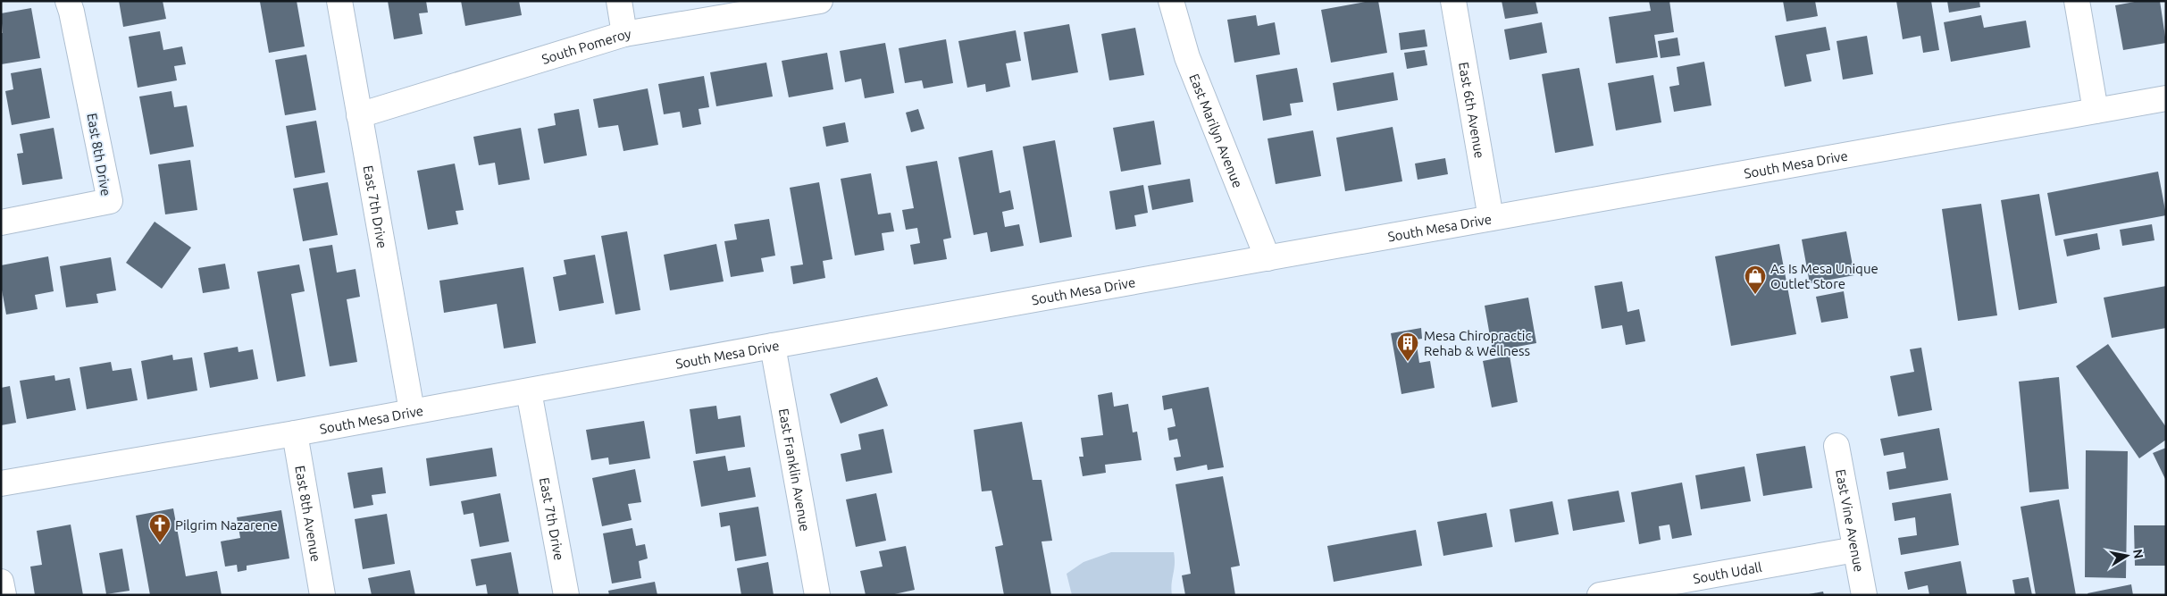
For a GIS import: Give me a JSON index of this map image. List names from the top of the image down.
{
  "streets": {
    "street": [
      "South Pomeroy",
      "East 6th Avenue",
      "East Marilyn Avenue",
      "East 8th Drive",
      "South Mesa Drive",
      "East 7th Drive",
      "East Franklin Avenue",
      "East 8th Avenue",
      "East Vine Avenue",
      "South Udall"
    ]
  },
  "crossings": [
    ["South Pomeroy", "East 7th Drive"],
    ["East 6th Avenue", "South Mesa Drive"],
    ["East Marilyn Avenue", "South Mesa Drive"],
    ["South Mesa Drive", "East 7th Drive"],
    ["South Mesa Drive", "East Franklin Avenue"],
    ["South Mesa Drive", "East 8th Avenue"],
    ["East Vine Avenue", "South Udall"]
  ],
  "places": {
    "shop": ["As Is Mesa Unique Outlet Store"],
    "building": ["Mesa Chiropractic Rehab & Wellness"],
    "church": ["Pilgrim Nazarene"]
  },
  "north": "right"
}
